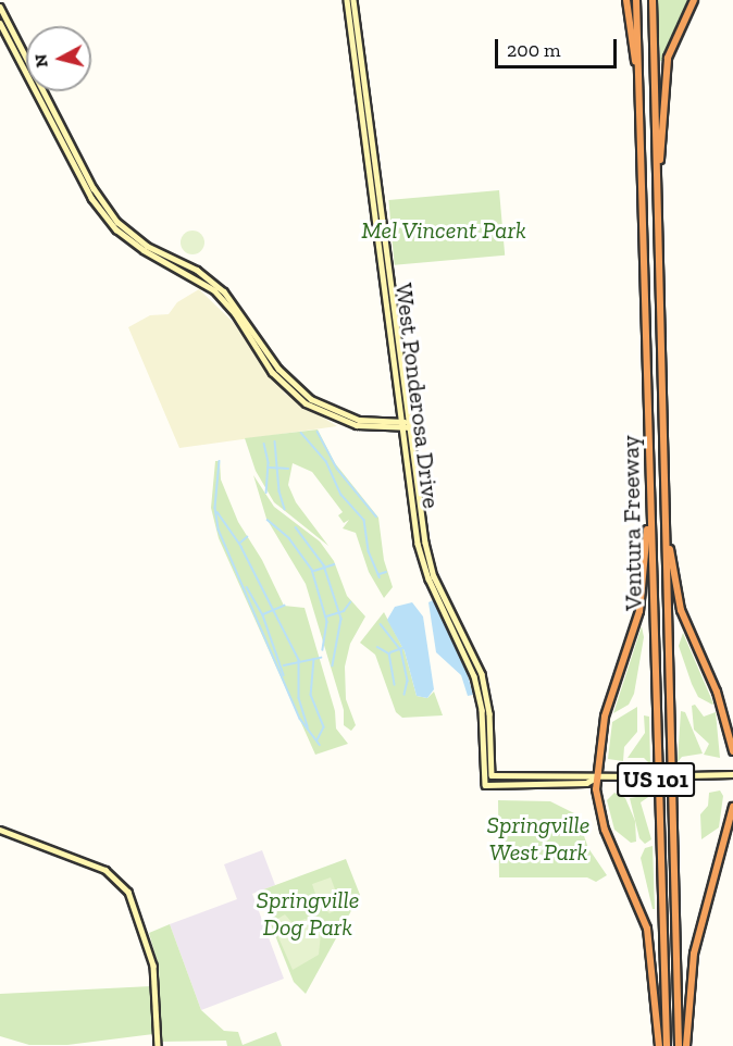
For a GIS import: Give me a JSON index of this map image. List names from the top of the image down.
{
  "streets": {
    "highway": ["Ventura Freeway", "US 101"],
    "main road": ["West Ponderosa Drive"]
  },
  "parks": ["Mel Vincent Park", "Springville West Park", "Springville Dog Park"],
  "scale_bar": "200 m",
  "north": "left"
}
